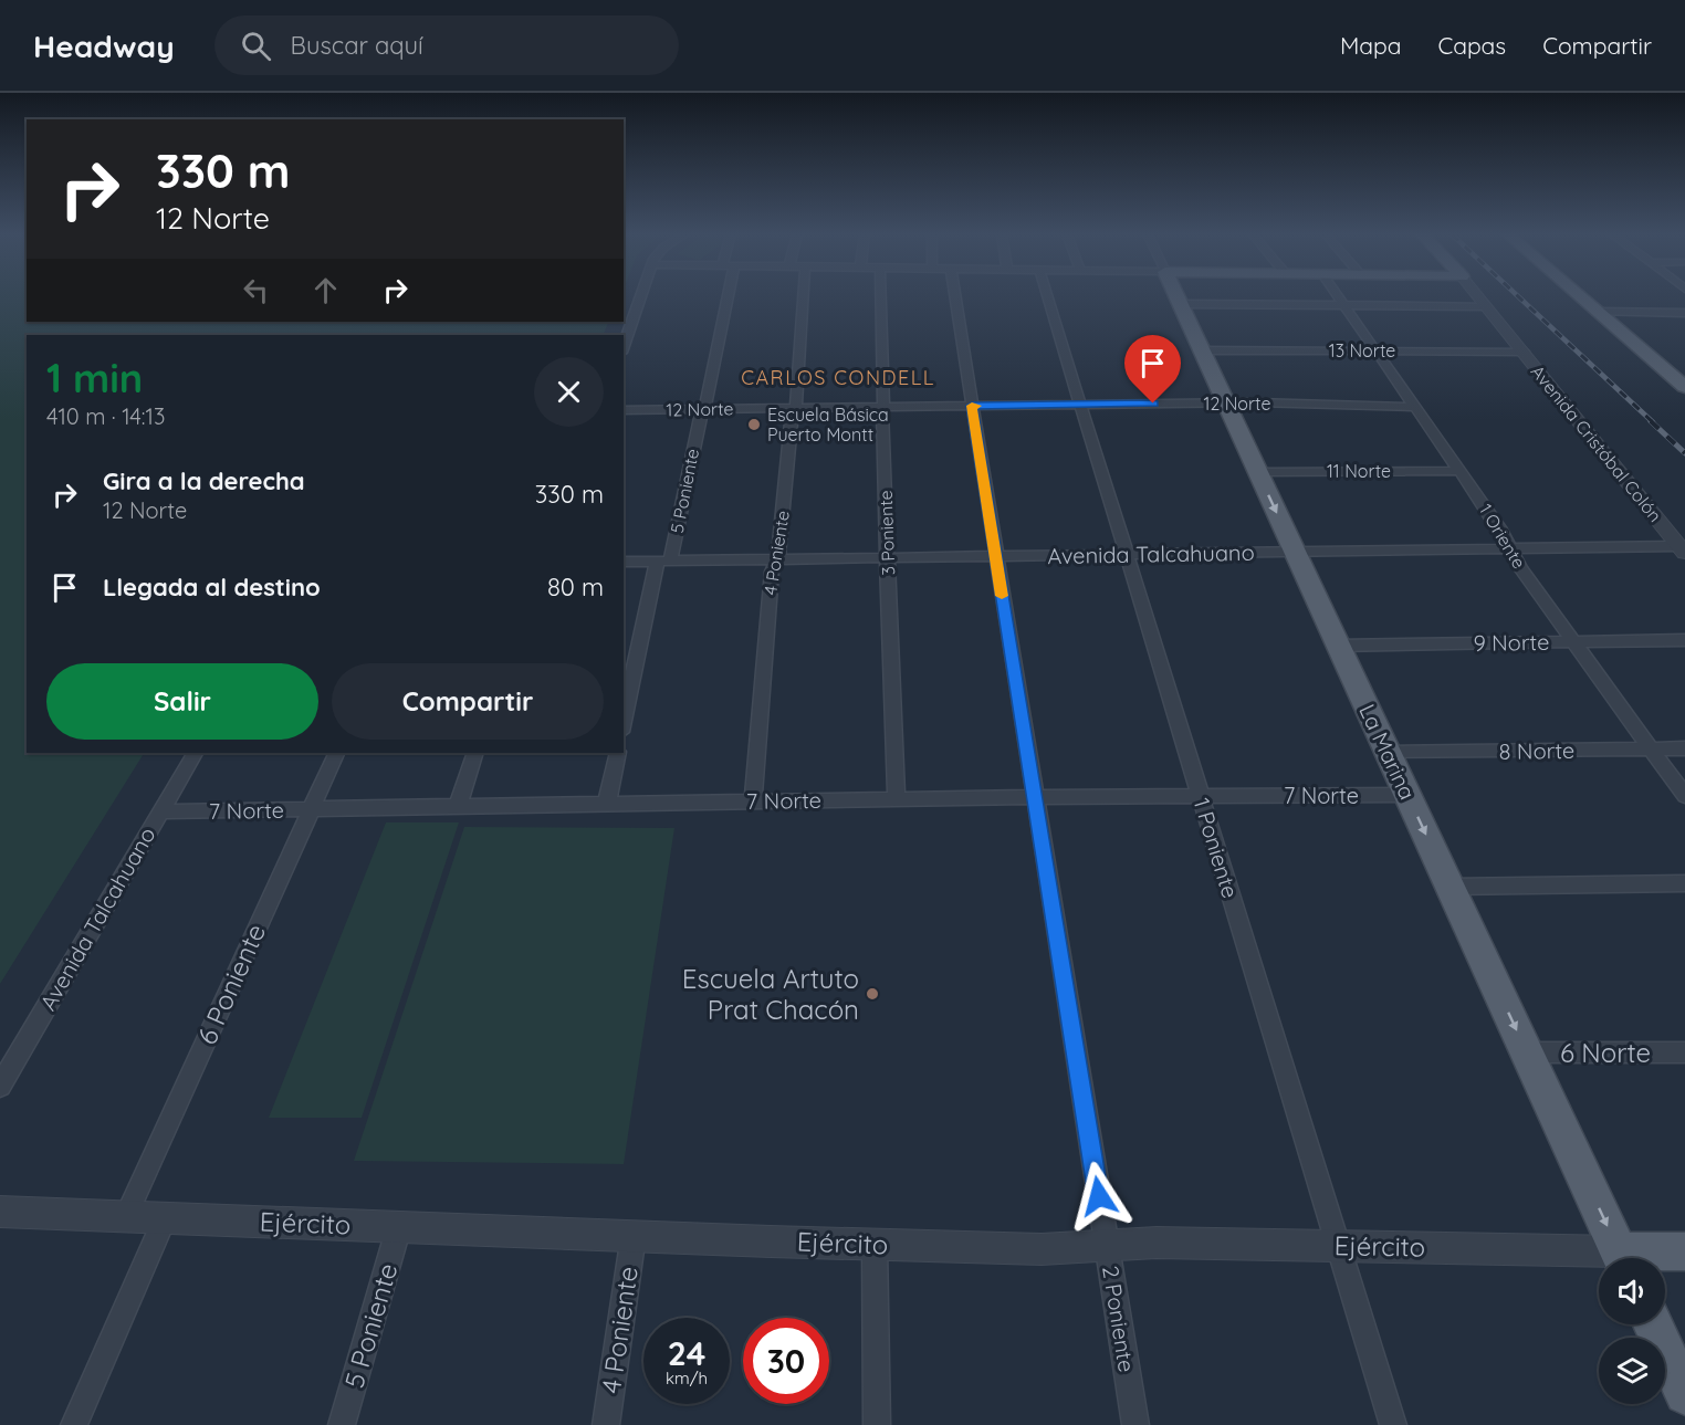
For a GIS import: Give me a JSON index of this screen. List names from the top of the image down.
{
  "streets": {
    "main road": ["La Marina", "Ejército"],
    "street": [
      "13 Norte",
      "12 Norte",
      "Avenida Cristóbal Colón",
      "11 Norte",
      "5 Poniente",
      "3 Poniente",
      "1 Oriente",
      "4 Poniente",
      "Avenida Talcahuano",
      "9 Norte",
      "8 Norte",
      "7 Norte",
      "1 Poniente",
      "6 Poniente",
      "6 Norte",
      "2 Poniente"
    ]
  },
  "crossings": [
    ["13 Norte", "Avenida Cristóbal Colón"],
    ["13 Norte", "1 Oriente"],
    ["13 Norte", "La Marina"],
    ["12 Norte", "5 Poniente"],
    ["12 Norte", "3 Poniente"],
    ["12 Norte", "1 Oriente"],
    ["12 Norte", "4 Poniente"],
    ["12 Norte", "La Marina"],
    ["12 Norte", "1 Poniente"],
    ["12 Norte", "2 Poniente"],
    ["Avenida Cristóbal Colón", "Avenida Talcahuano"],
    ["11 Norte", "1 Oriente"],
    ["11 Norte", "La Marina"],
    ["5 Poniente", "Avenida Talcahuano"],
    ["5 Poniente", "Ejército"],
    ["3 Poniente", "Avenida Talcahuano"],
    ["3 Poniente", "7 Norte"],
    ["1 Oriente", "Avenida Talcahuano"],
    ["1 Oriente", "9 Norte"],
    ["1 Oriente", "8 Norte"],
    ["4 Poniente", "Avenida Talcahuano"],
    ["4 Poniente", "7 Norte"],
    ["4 Poniente", "Ejército"],
    ["Avenida Talcahuano", "La Marina"],
    ["Avenida Talcahuano", "7 Norte"],
    ["Avenida Talcahuano", "1 Poniente"],
    ["Avenida Talcahuano", "2 Poniente"],
    ["9 Norte", "La Marina"],
    ["8 Norte", "La Marina"],
    ["La Marina", "7 Norte"],
    ["La Marina", "6 Norte"],
    ["7 Norte", "1 Poniente"],
    ["7 Norte", "6 Poniente"],
    ["7 Norte", "2 Poniente"],
    ["1 Poniente", "Ejército"],
    ["6 Poniente", "Ejército"],
    ["Ejército", "2 Poniente"]
  ],
  "one_way": ["La Marina"],
  "districts": ["CARLOS CONDELL"],
  "places": ["Escuela Básica Puerto Montt", "Escuela Artuto Prat Chacón"],
  "page": {
    "header": "Headway",
    "search": "Buscar aquí",
    "nav": ["Mapa", "Capas", "Compartir"],
    "turn": ["330 m", "12 Norte"],
    "heading": ["1 min", "410 m · 14:13"],
    "list": [
      {
        "name": "Gira a la derecha",
        "note": "12 Norte",
        "value": "330 m"
      },
      {
        "name": "Llegada al destino",
        "value": "80 m"
      }
    ],
    "buttons": ["Salir", "Compartir"],
    "speed": "24 km/h",
    "limit": "30"
  }
}
